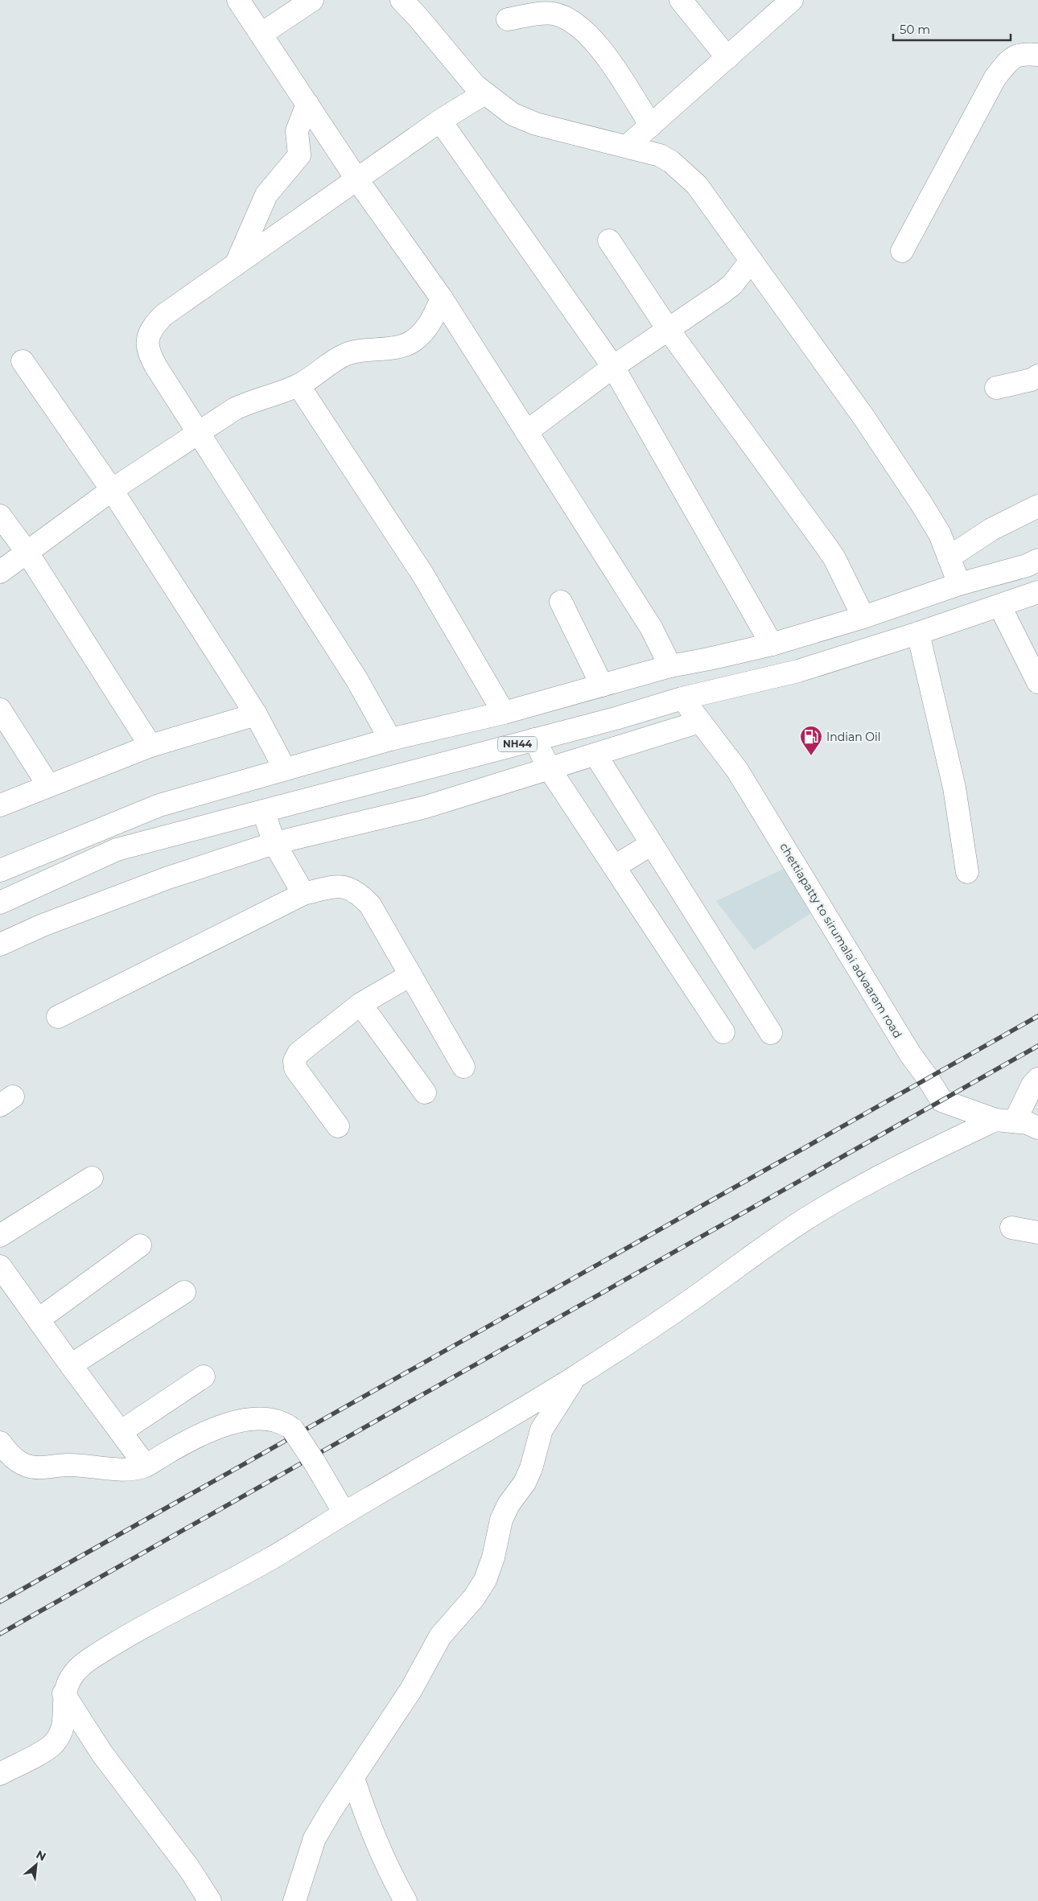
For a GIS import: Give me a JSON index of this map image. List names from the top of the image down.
{
  "streets": {
    "main road": ["NH44", "chettiapatty to sirumalai advaaram road"]
  },
  "crossings": [
    ["NH44", "chettiapatty to sirumalai advaaram road"]
  ],
  "places": {
    "fuel station": ["Indian Oil"]
  },
  "scale_bar": "50 m",
  "north": "top right"
}
